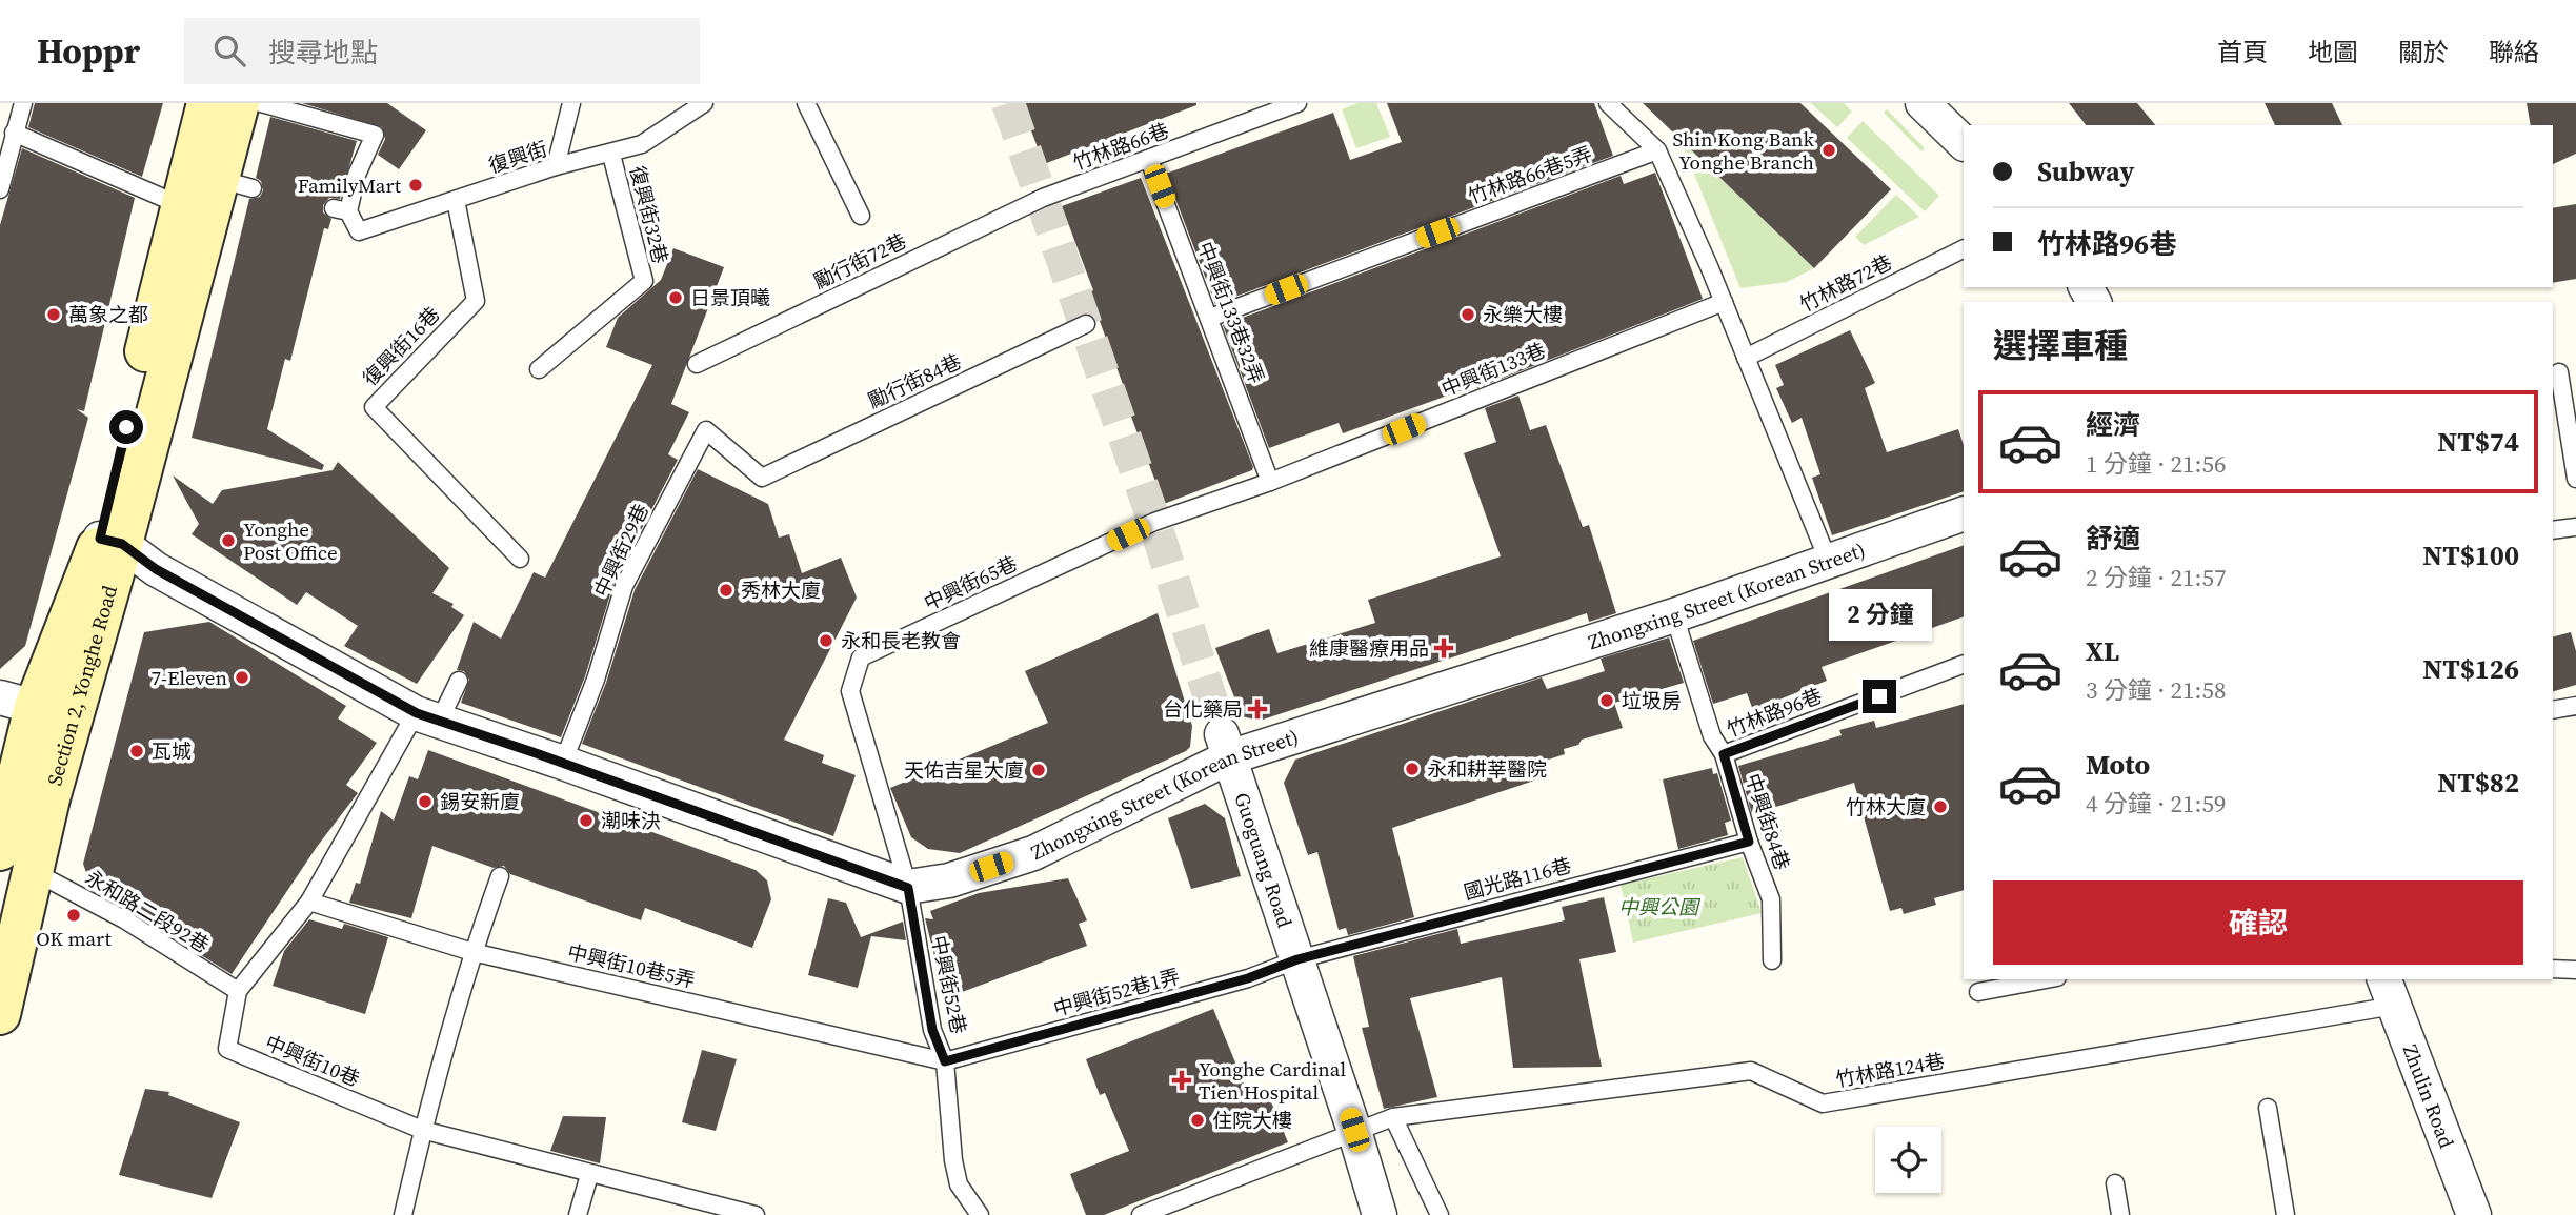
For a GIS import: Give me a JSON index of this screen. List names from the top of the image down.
{
  "streets": {
    "main road": ["Section 2, Yonghe Road"],
    "street": ["Zhongxing Street (Korean Street)", "Guoguang Road", "Zhulin Road"],
    "lane": [
      "竹林路66巷",
      "復興街",
      "竹林路66巷5弄",
      "復興街32巷",
      "勵行街72巷",
      "竹林路72巷",
      "中興街133巷32弄",
      "復興街16巷",
      "中興街133巷",
      "勵行街84巷",
      "中興街29巷",
      "中興街65巷",
      "竹林路96巷",
      "中興街84巷",
      "國光路116巷",
      "永和路二段92巷",
      "中興街10巷5弄",
      "中興街52巷",
      "中興街52巷1弄",
      "中興街10巷",
      "竹林路124巷"
    ]
  },
  "crossings": [
    ["竹林路66巷", "勵行街72巷"],
    ["竹林路66巷", "中興街133巷32弄"],
    ["復興街", "復興街32巷"],
    ["復興街", "復興街16巷"],
    ["竹林路66巷5弄", "中興街133巷32弄"],
    ["中興街133巷32弄", "中興街133巷"],
    ["中興街133巷", "中興街65巷"],
    ["勵行街84巷", "中興街29巷"],
    ["中興街65巷", "Zhongxing Street (Korean Street)"],
    ["中興街65巷", "中興街52巷"],
    ["Zhongxing Street (Korean Street)", "中興街84巷"],
    ["Zhongxing Street (Korean Street)", "Guoguang Road"],
    ["Zhongxing Street (Korean Street)", "中興街52巷"],
    ["Section 2, Yonghe Road", "永和路二段92巷"],
    ["竹林路96巷", "中興街84巷"],
    ["中興街84巷", "國光路116巷"],
    ["Guoguang Road", "國光路116巷"],
    ["Guoguang Road", "中興街52巷1弄"],
    ["Guoguang Road", "竹林路124巷"],
    ["國光路116巷", "中興街52巷1弄"],
    ["永和路二段92巷", "中興街10巷"],
    ["中興街10巷5弄", "中興街52巷"],
    ["中興街10巷5弄", "中興街52巷1弄"],
    ["中興街10巷5弄", "中興街10巷"],
    ["中興街52巷", "中興街52巷1弄"],
    ["竹林路124巷", "Zhulin Road"]
  ],
  "parks": ["中興公園"],
  "places": {
    "other": [
      "Shin Kong Bank Yonghe Branch",
      "FamilyMart",
      "日景頂曦",
      "萬象之都",
      "永樂大樓",
      "Yonghe Post Office",
      "秀林大廈",
      "永和長老教會",
      "7-Eleven",
      "垃圾房",
      "瓦城",
      "永和耕莘醫院",
      "天佑吉星大廈",
      "錫安新廈",
      "竹林大廈",
      "潮味決",
      "OK mart",
      "住院大樓"
    ],
    "health": ["維康醫療用品", "台化藥局", "Yonghe Cardinal Tien Hospital"]
  },
  "page": {
    "header": "Hoppr",
    "search": "搜尋地點",
    "nav": [
      "首頁",
      "地圖",
      "關於",
      "聯絡"
    ],
    "banner": ["Subway", "竹林路96巷"],
    "heading": "選擇車種",
    "list": [
      {
        "name": "經濟",
        "note": "1 分鐘 · 21:56",
        "value": "NT$74"
      },
      {
        "name": "舒適",
        "note": "2 分鐘 · 21:57",
        "value": "NT$100"
      },
      {
        "name": "XL",
        "note": "3 分鐘 · 21:58",
        "value": "NT$126"
      },
      {
        "name": "Moto",
        "note": "4 分鐘 · 21:59",
        "value": "NT$82"
      }
    ],
    "bubble": "2 分鐘",
    "buttons": "確認"
  }
}
